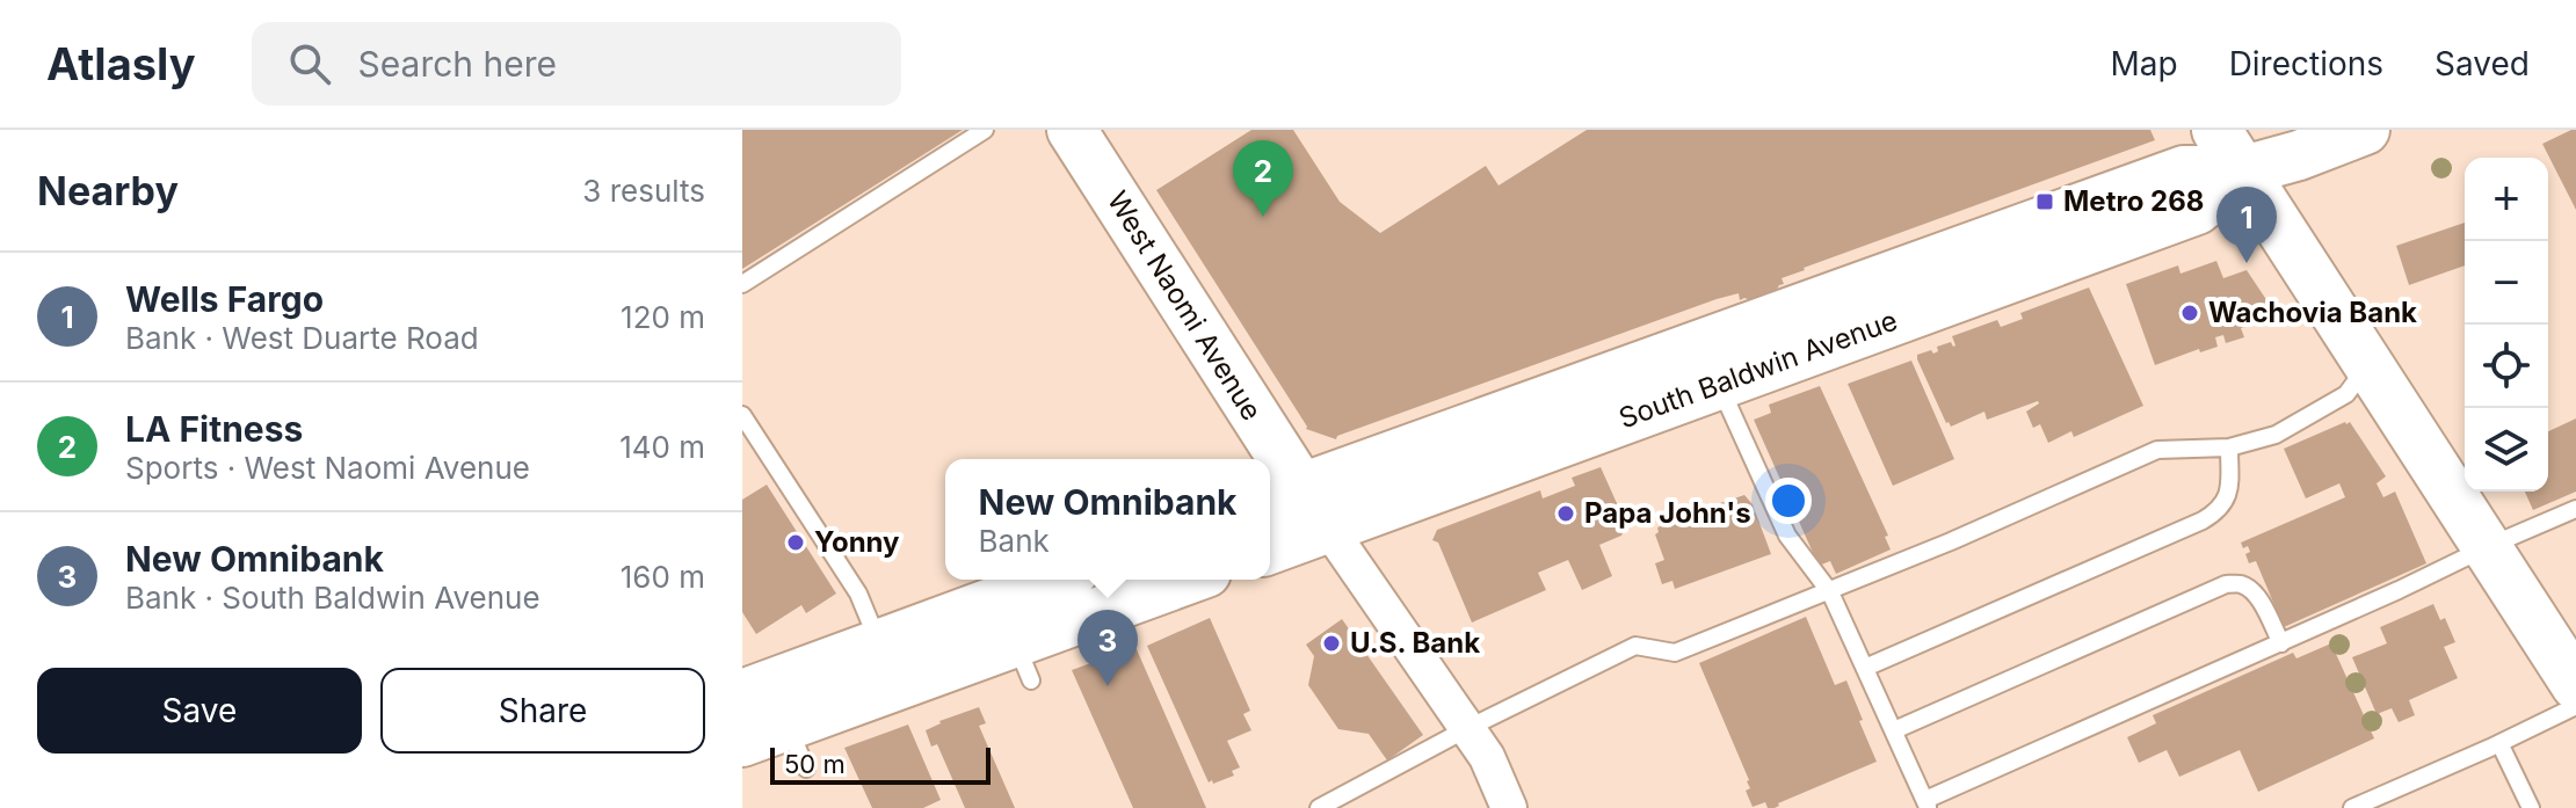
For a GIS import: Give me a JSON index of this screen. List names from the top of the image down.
{
  "streets": {
    "main road": ["West Naomi Avenue", "South Baldwin Avenue"]
  },
  "crossings": [
    ["West Naomi Avenue", "South Baldwin Avenue"]
  ],
  "places": {
    "transit": ["Metro 268"],
    "other": [
      "Wachovia Bank",
      "Papa John's",
      "Yonny",
      "U.S. Bank"
    ]
  },
  "scale_bar": "50 m",
  "page": {
    "header": "Atlasly",
    "search": "Search here",
    "nav": ["Map", "Directions", "Saved"],
    "heading": ["Nearby", "3 results"],
    "pins": ["2", "1", "3"],
    "map_buttons": ["+", "−"],
    "list": [
      {
        "mark": "1",
        "name": "Wells Fargo",
        "note": "Bank · West Duarte Road",
        "value": "120 m"
      },
      {
        "mark": "2",
        "name": "LA Fitness",
        "note": "Sports · West Naomi Avenue",
        "value": "140 m"
      },
      {
        "mark": "3",
        "name": "New Omnibank",
        "note": "Bank · South Baldwin Avenue",
        "value": "160 m"
      }
    ],
    "popup": ["New Omnibank", "Bank"],
    "buttons": ["Save", "Share"],
    "scale": "50 m"
  }
}
